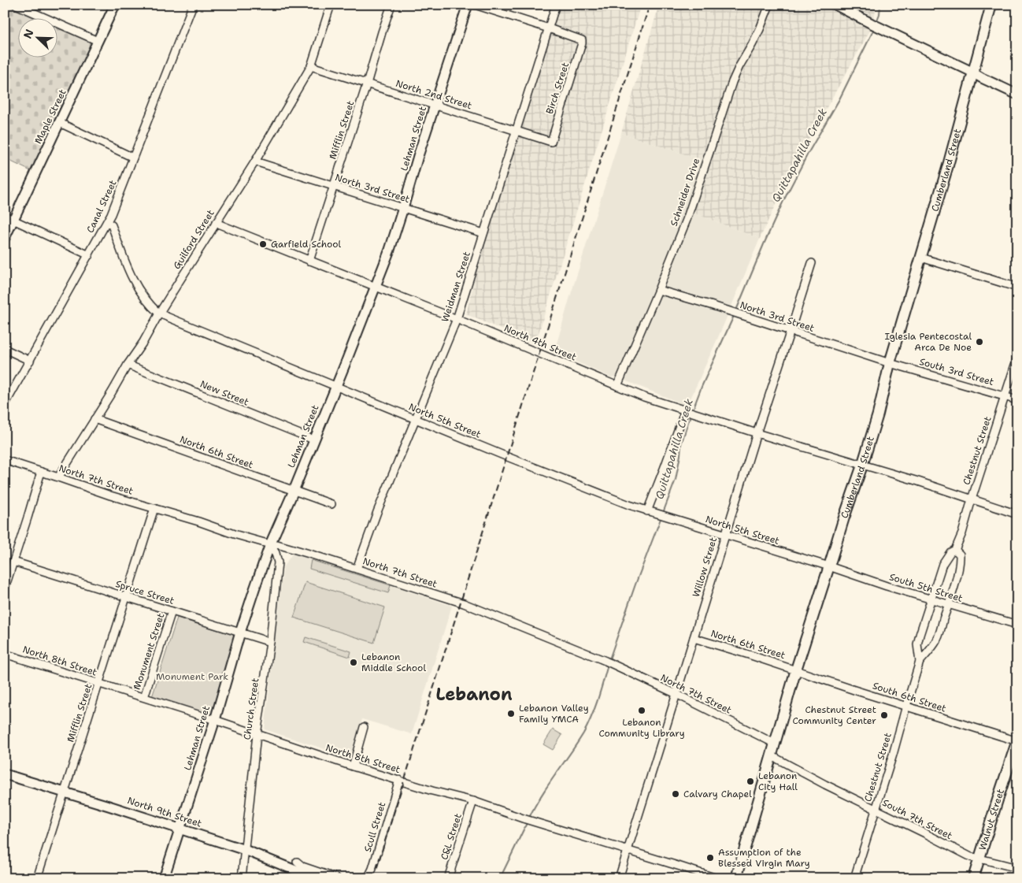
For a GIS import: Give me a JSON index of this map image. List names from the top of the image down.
{
  "streets": {
    "highway": ["Cumberland Street", "Walnut Street"],
    "main road": ["Maple Street", "Lehman Street", "North 9th Street"],
    "street": [
      "Birch Street",
      "North 2nd Street",
      "Mifflin Street",
      "North 3rd Street",
      "Schneider Drive",
      "Canal Street",
      "Guilford Street",
      "Weidman Street",
      "North 4th Street",
      "South 3rd Street",
      "New Street",
      "North 5th Street",
      "Chestnut Street",
      "North 6th Street",
      "North 7th Street",
      "Willow Street",
      "South 5th Street",
      "Spruce Street",
      "Monument Street",
      "North 8th Street",
      "South 6th Street",
      "Church Street",
      "South 7th Street",
      "Scull Street",
      "C&L Street"
    ]
  },
  "crossings": [
    ["Birch Street", "North 2nd Street"],
    ["Birch Street", "Weidman Street"],
    ["North 2nd Street", "Mifflin Street"],
    ["North 2nd Street", "Lehman Street"],
    ["North 2nd Street", "Guilford Street"],
    ["North 2nd Street", "Weidman Street"],
    ["Mifflin Street", "North 3rd Street"],
    ["Mifflin Street", "North 4th Street"],
    ["Mifflin Street", "North 7th Street"],
    ["Mifflin Street", "Spruce Street"],
    ["Mifflin Street", "North 8th Street"],
    ["Mifflin Street", "North 9th Street"],
    ["Lehman Street", "North 3rd Street"],
    ["Lehman Street", "North 4th Street"],
    ["Lehman Street", "New Street"],
    ["Lehman Street", "North 5th Street"],
    ["Lehman Street", "North 6th Street"],
    ["Lehman Street", "North 7th Street"],
    ["Lehman Street", "Spruce Street"],
    ["Lehman Street", "North 8th Street"],
    ["Lehman Street", "Church Street"],
    ["Lehman Street", "North 9th Street"],
    ["Cumberland Street", "North 3rd Street"],
    ["Cumberland Street", "North 4th Street"],
    ["Cumberland Street", "South 3rd Street"],
    ["Cumberland Street", "North 5th Street"],
    ["Cumberland Street", "North 6th Street"],
    ["Cumberland Street", "North 7th Street"],
    ["Cumberland Street", "South 5th Street"],
    ["Cumberland Street", "South 6th Street"],
    ["Cumberland Street", "South 7th Street"],
    ["North 3rd Street", "Schneider Drive"],
    ["North 3rd Street", "Guilford Street"],
    ["North 3rd Street", "Weidman Street"],
    ["North 3rd Street", "South 3rd Street"],
    ["North 3rd Street", "Willow Street"],
    ["Schneider Drive", "North 4th Street"],
    ["Canal Street", "North 5th Street"],
    ["Guilford Street", "North 4th Street"],
    ["Guilford Street", "New Street"],
    ["Guilford Street", "North 5th Street"],
    ["Guilford Street", "North 6th Street"],
    ["Guilford Street", "North 7th Street"],
    ["Weidman Street", "North 4th Street"],
    ["Weidman Street", "North 5th Street"],
    ["Weidman Street", "North 7th Street"],
    ["North 4th Street", "Chestnut Street"],
    ["North 4th Street", "Willow Street"],
    ["South 3rd Street", "Chestnut Street"],
    ["North 5th Street", "Willow Street"],
    ["North 5th Street", "South 5th Street"],
    ["Chestnut Street", "South 5th Street"],
    ["Chestnut Street", "South 6th Street"],
    ["Chestnut Street", "South 7th Street"],
    ["North 6th Street", "Willow Street"],
    ["North 6th Street", "South 6th Street"],
    ["North 7th Street", "Willow Street"],
    ["North 7th Street", "Church Street"],
    ["Willow Street", "North 8th Street"],
    ["Spruce Street", "Monument Street"],
    ["Spruce Street", "Church Street"],
    ["Monument Street", "North 8th Street"],
    ["North 8th Street", "Church Street"],
    ["North 8th Street", "Scull Street"],
    ["North 8th Street", "C&L Street"],
    ["South 6th Street", "Walnut Street"],
    ["Church Street", "North 9th Street"],
    ["South 7th Street", "Walnut Street"]
  ],
  "districts": ["Lebanon"],
  "water": ["Quittapahilla Creek"],
  "parks": ["Monument Park"],
  "places": [
    "Garfield School",
    "Iglesia Pentecostal Arca De Noe",
    "Lebanon Middle School",
    "Lebanon Community Library",
    "Lebanon Valley Family YMCA",
    "Chestnut Street Community Center",
    "Lebanon City Hall",
    "Calvary Chapel",
    "Assumption of the Blessed Virgin Mary"
  ],
  "north": "top left"
}
